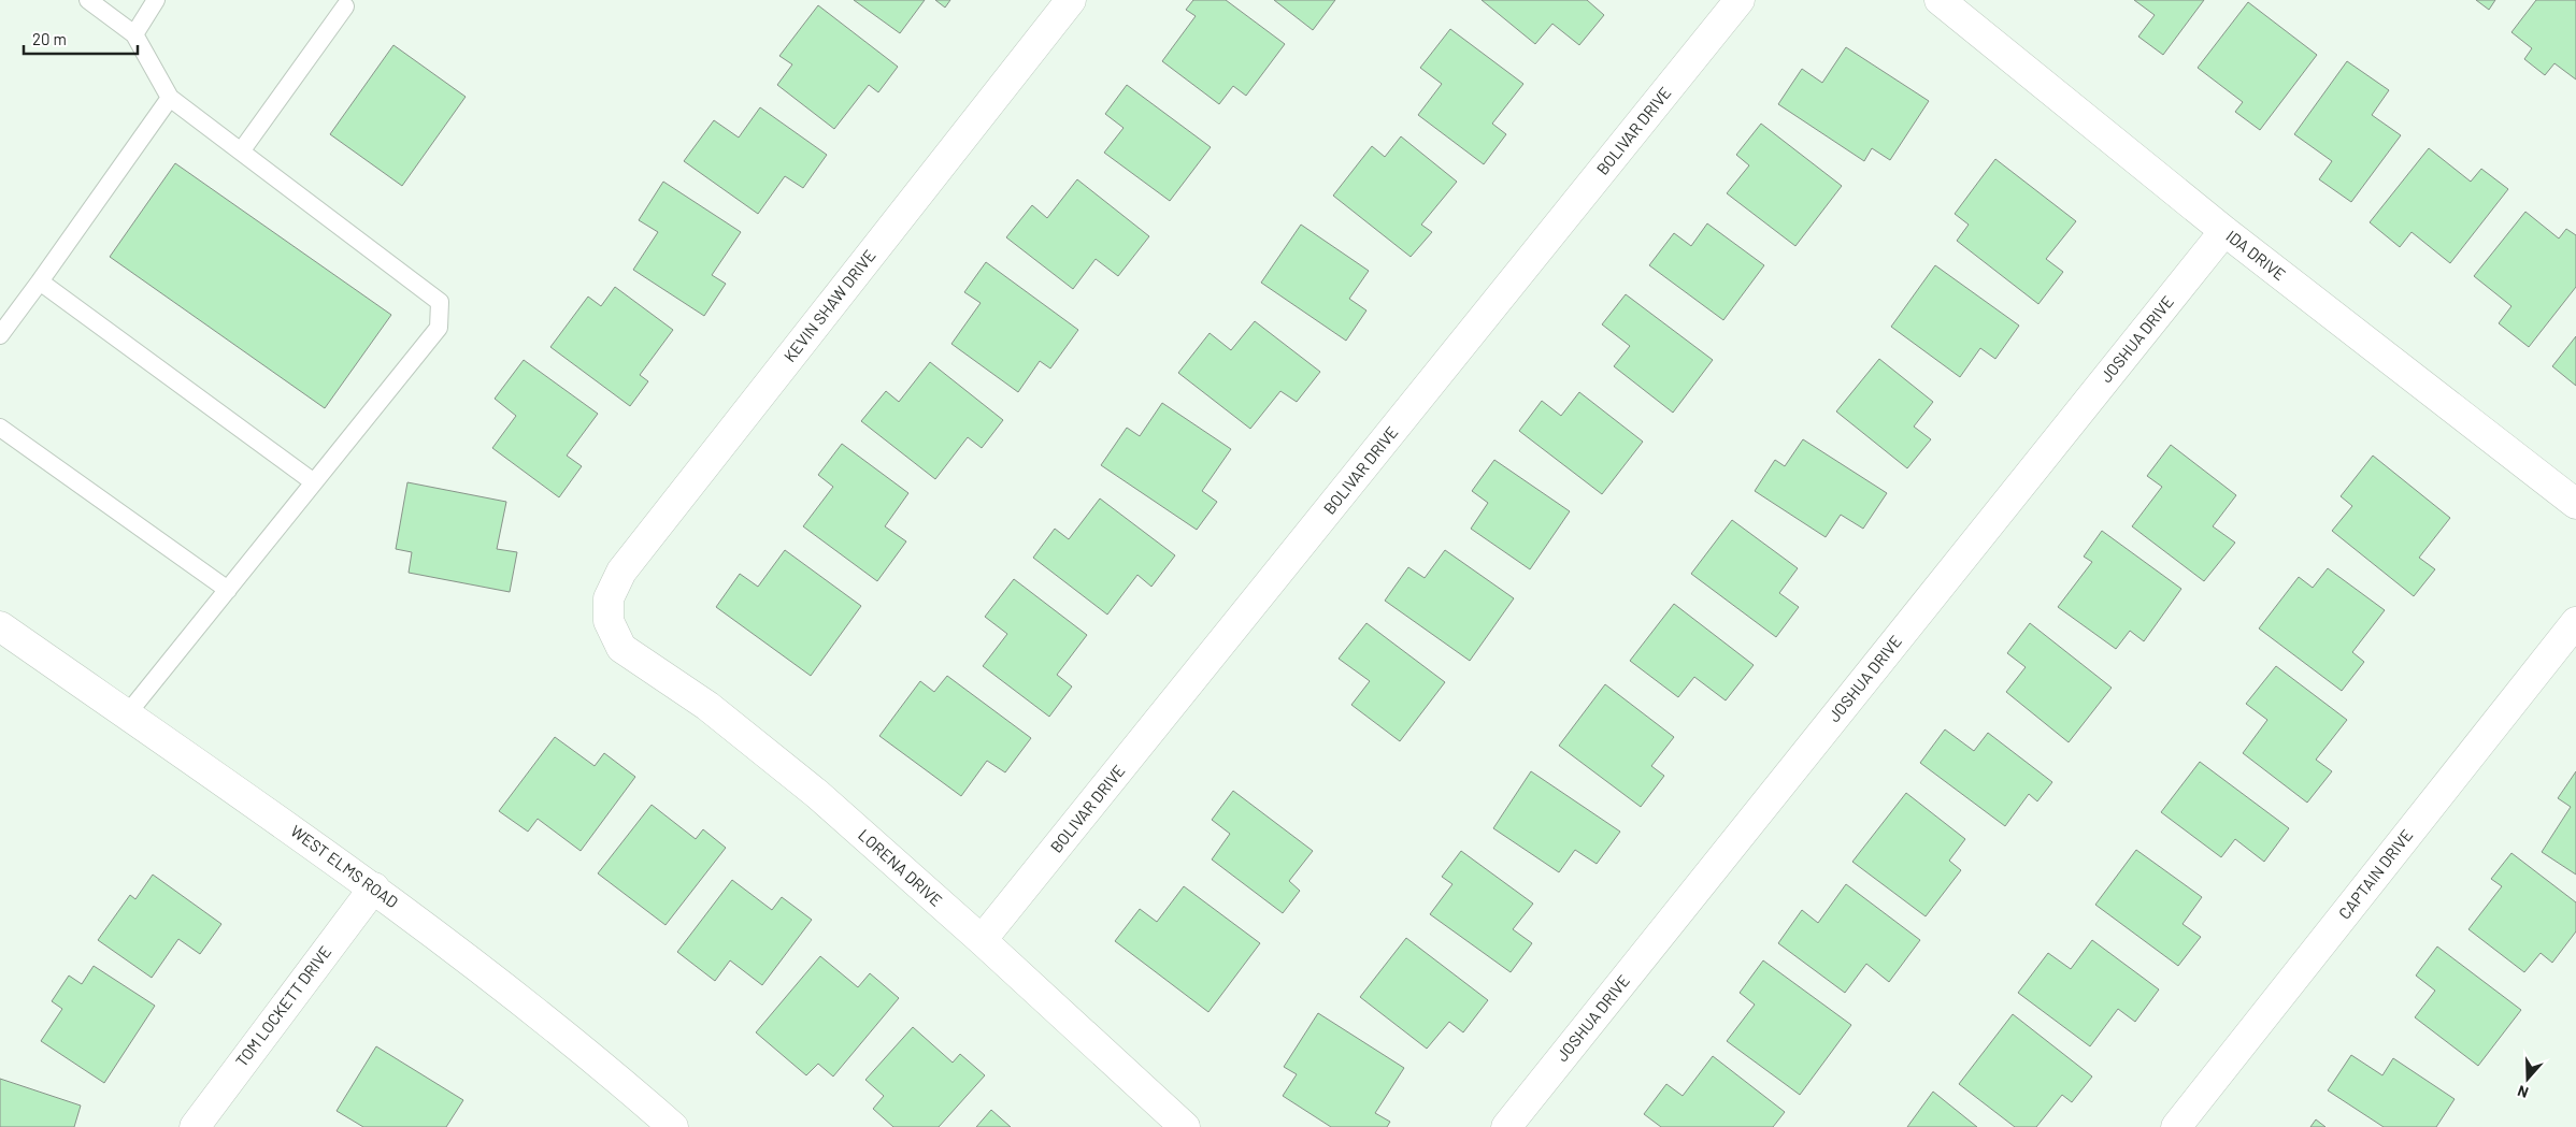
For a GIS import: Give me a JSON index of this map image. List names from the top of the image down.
{
  "streets": {
    "street": [
      "BOLIVAR DRIVE",
      "IDA DRIVE",
      "KEVIN SHAW DRIVE",
      "JOSHUA DRIVE",
      "WEST ELMS ROAD",
      "LORENA DRIVE",
      "CAPTAIN DRIVE",
      "TOM LOCKETT DRIVE"
    ]
  },
  "crossings": [
    ["BOLIVAR DRIVE", "LORENA DRIVE"],
    ["IDA DRIVE", "JOSHUA DRIVE"],
    ["KEVIN SHAW DRIVE", "LORENA DRIVE"],
    ["WEST ELMS ROAD", "TOM LOCKETT DRIVE"]
  ],
  "scale_bar": "20 m",
  "north": "bottom"
}
